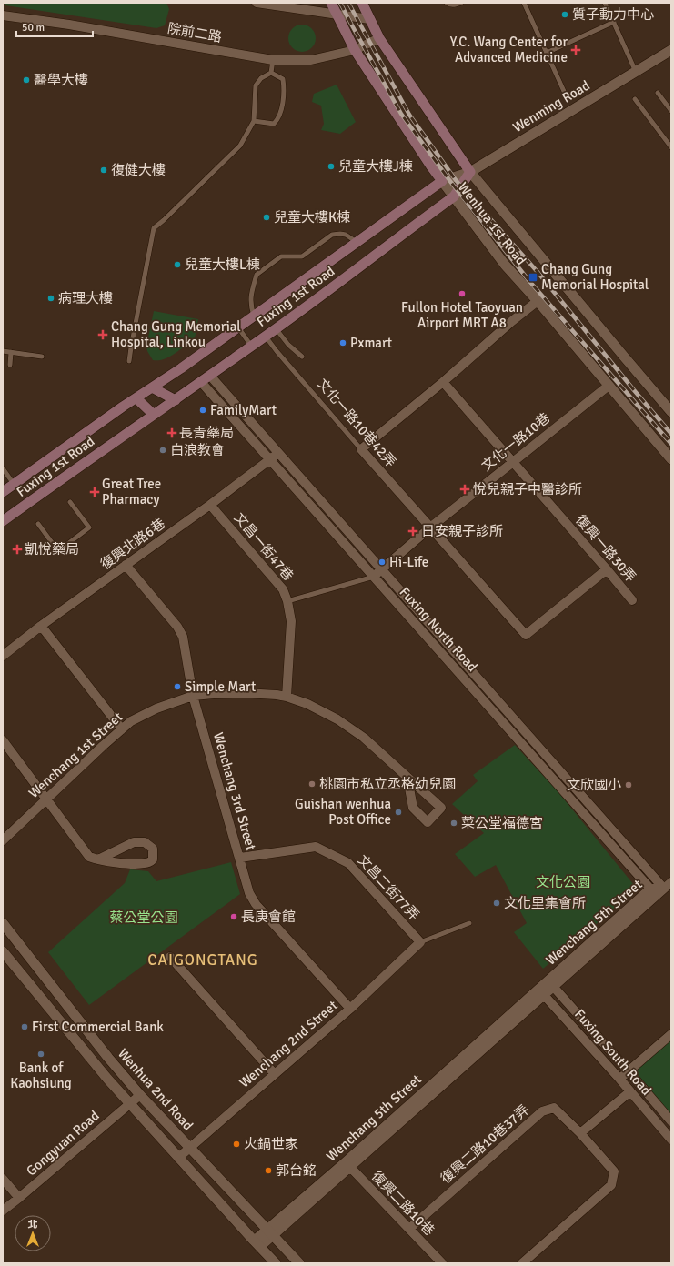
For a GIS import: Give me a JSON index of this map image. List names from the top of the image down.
{
  "streets": {
    "main road": ["Wenhua 1st Road", "Fuxing 1st Road"],
    "street": [
      "院前二路",
      "Wenming Road",
      "文化一路10巷42弄",
      "文化一路10巷",
      "復興北路6巷",
      "文昌一街47巷",
      "復興一路30弄",
      "Fuxing North Road",
      "Wenchang 1st Street",
      "Wenchang 3rd Street",
      "文昌二街77弄",
      "Wenchang 5th Street",
      "Wenchang 2nd Street",
      "Fuxing South Road",
      "Wenhua 2nd Road",
      "Gongyuan Road",
      "復興二路10巷37弄",
      "復興二路10巷"
    ]
  },
  "crossings": [
    ["院前二路", "Wenhua 1st Road"],
    ["Wenming Road", "Wenhua 1st Road"],
    ["Wenming Road", "Fuxing 1st Road"],
    ["Wenhua 1st Road", "Fuxing 1st Road"],
    ["Wenhua 1st Road", "文化一路10巷"],
    ["Fuxing 1st Road", "文化一路10巷42弄"],
    ["Fuxing 1st Road", "Fuxing North Road"],
    ["文化一路10巷42弄", "文化一路10巷"],
    ["文化一路10巷42弄", "復興一路30弄"],
    ["文化一路10巷", "復興一路30弄"],
    ["文化一路10巷", "Fuxing North Road"],
    ["復興北路6巷", "文昌一街47巷"],
    ["復興北路6巷", "Fuxing North Road"],
    ["復興北路6巷", "Wenchang 3rd Street"],
    ["文昌一街47巷", "Wenchang 1st Street"],
    ["Fuxing North Road", "Wenchang 5th Street"],
    ["Wenchang 1st Street", "Wenchang 3rd Street"],
    ["Wenchang 3rd Street", "文昌二街77弄"],
    ["Wenchang 3rd Street", "Wenchang 2nd Street"],
    ["文昌二街77弄", "Wenchang 2nd Street"],
    ["Wenchang 5th Street", "Fuxing South Road"],
    ["Wenchang 5th Street", "Wenhua 2nd Road"],
    ["Wenchang 5th Street", "復興二路10巷"],
    ["Wenchang 2nd Street", "Wenhua 2nd Road"],
    ["Wenhua 2nd Road", "Gongyuan Road"],
    ["復興二路10巷37弄", "復興二路10巷"]
  ],
  "districts": ["CAIGONGTANG"],
  "parks": ["文化公園", "蔡公堂公園"],
  "places": {
    "other": [
      "質子動力中心",
      "醫學大樓",
      "兒童大樓J棟",
      "復健大樓",
      "兒童大樓K棟",
      "兒童大樓L棟",
      "Fullon Hotel Taoyuan Airport MRT A8",
      "病理大樓",
      "Pxmart",
      "FamilyMart",
      "白浪教會",
      "Hi-Life",
      "Simple Mart",
      "桃園市私立丞格幼兒園",
      "文欣國小",
      "Guishan wenhua Post Office",
      "菜公堂福德宮",
      "文化里集會所",
      "長庚會館",
      "First Commercial Bank",
      "Bank of Kaohsiung",
      "火鍋世家",
      "郭台銘"
    ],
    "health": [
      "Y.C. Wang Center for Advanced Medicine",
      "Chang Gung Memorial Hospital, Linkou",
      "長青藥局",
      "悅兒親子中醫診所",
      "Great Tree Pharmacy",
      "日安親子診所",
      "凱悅藥局"
    ],
    "transit": ["Chang Gung Memorial Hospital"]
  },
  "scale_bar": "50 m",
  "north": "top"
}
